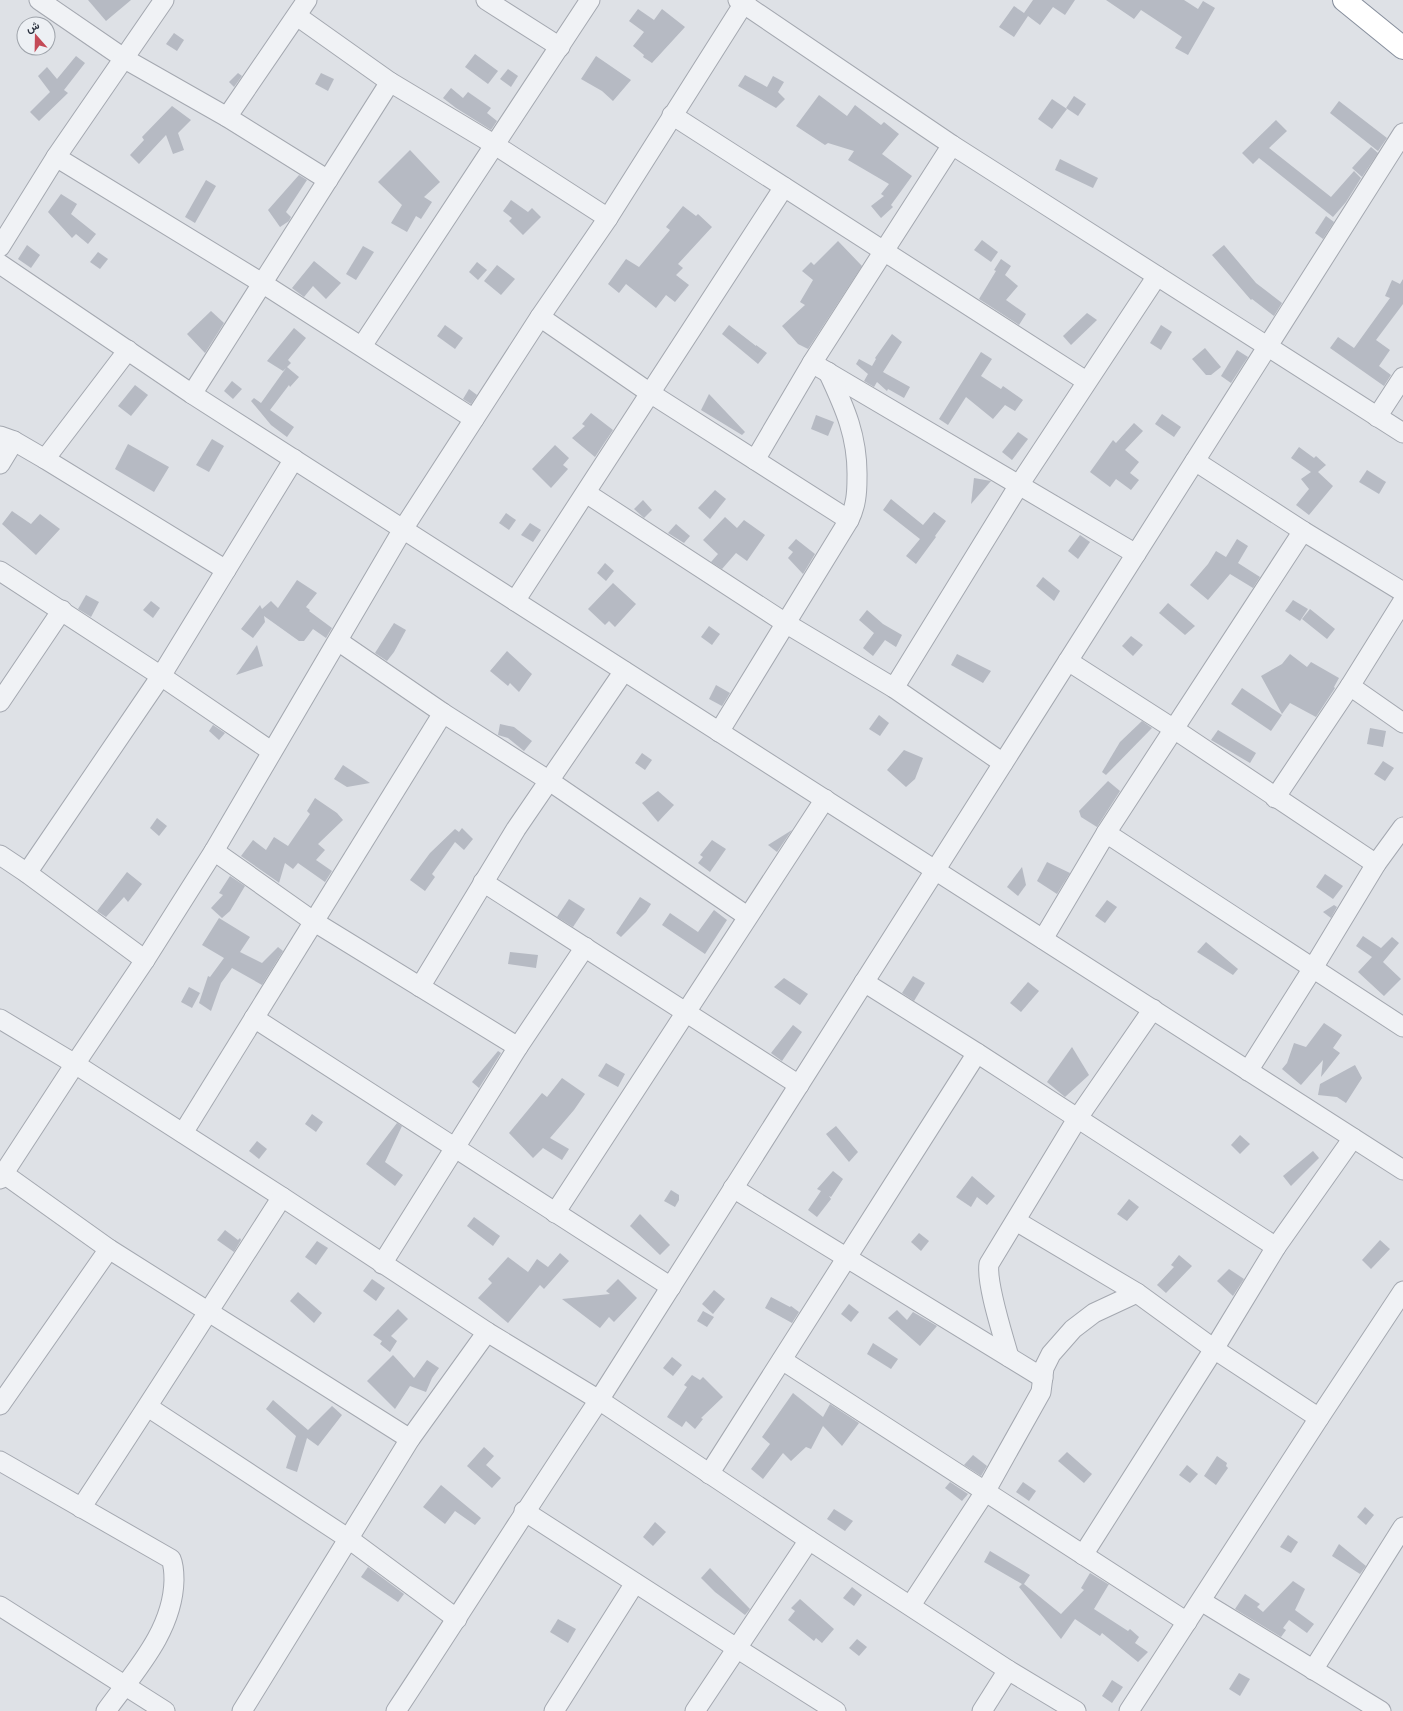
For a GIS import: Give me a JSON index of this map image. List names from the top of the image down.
{
  "north": "top"
}
